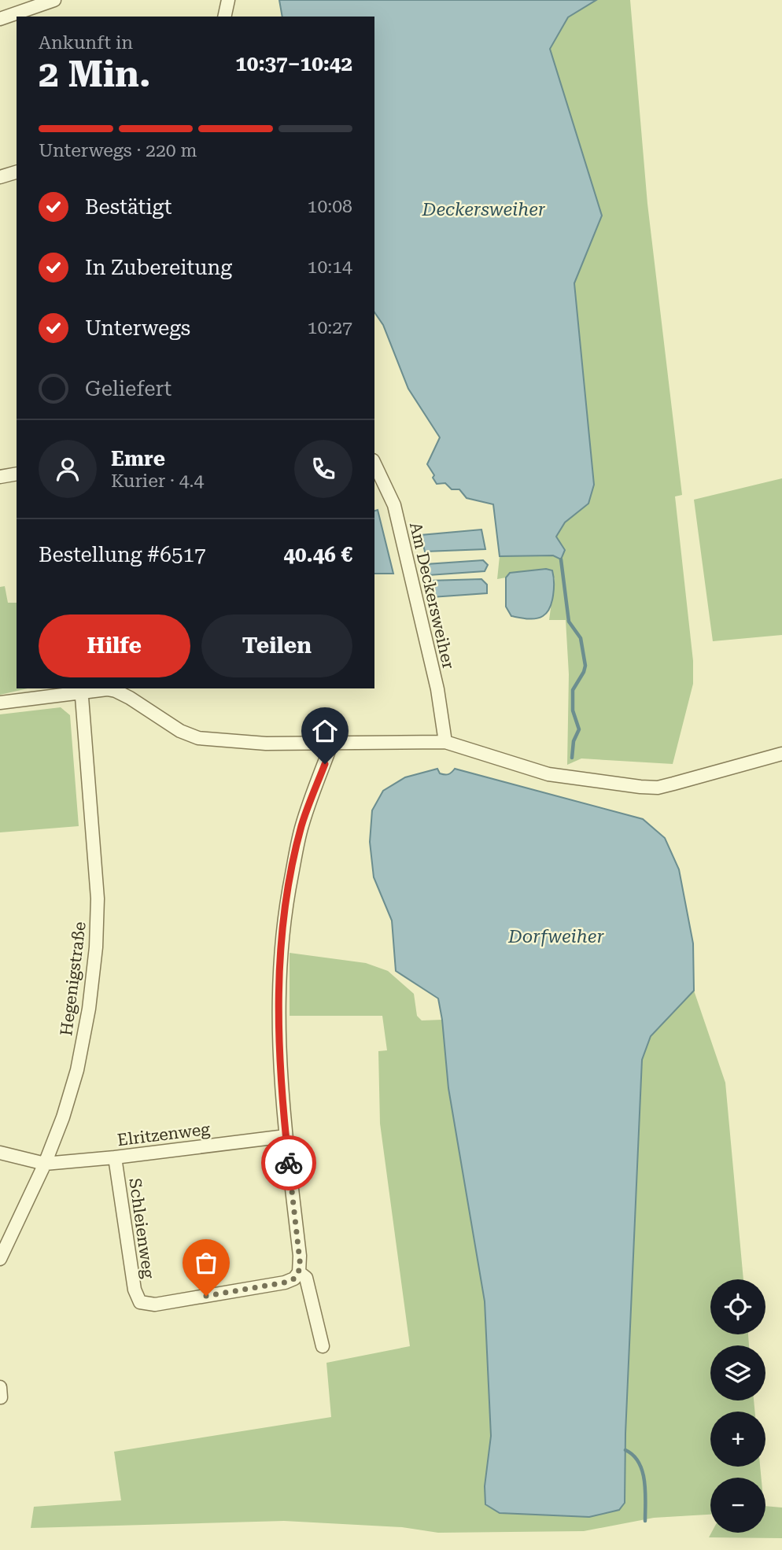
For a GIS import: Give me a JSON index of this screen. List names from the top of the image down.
{
  "streets": {
    "street": [
      "Am Deckersweiher",
      "Hegenigstraße",
      "Elritzenweg",
      "Schleienweg"
    ]
  },
  "crossings": [
    ["Hegenigstraße", "Elritzenweg"],
    ["Elritzenweg", "Schleienweg"]
  ],
  "water": ["Deckersweiher", "Dorfweiher"],
  "page": {
    "heading": ["2 Min.", "Ankunft in", "10:37–10:42"],
    "panel": [
      "Emre",
      "Kurier · 4.4",
      "Bestellung #6517",
      "40.46 €"
    ],
    "bar": "Unterwegs · 220 m",
    "list": [
      ["Bestätigt", "10:08"],
      ["In Zubereitung", "10:14"],
      ["Unterwegs", "10:27"],
      "Geliefert"
    ],
    "buttons": ["Hilfe", "Teilen"],
    "map_buttons": ["+", "−"]
  }
}
